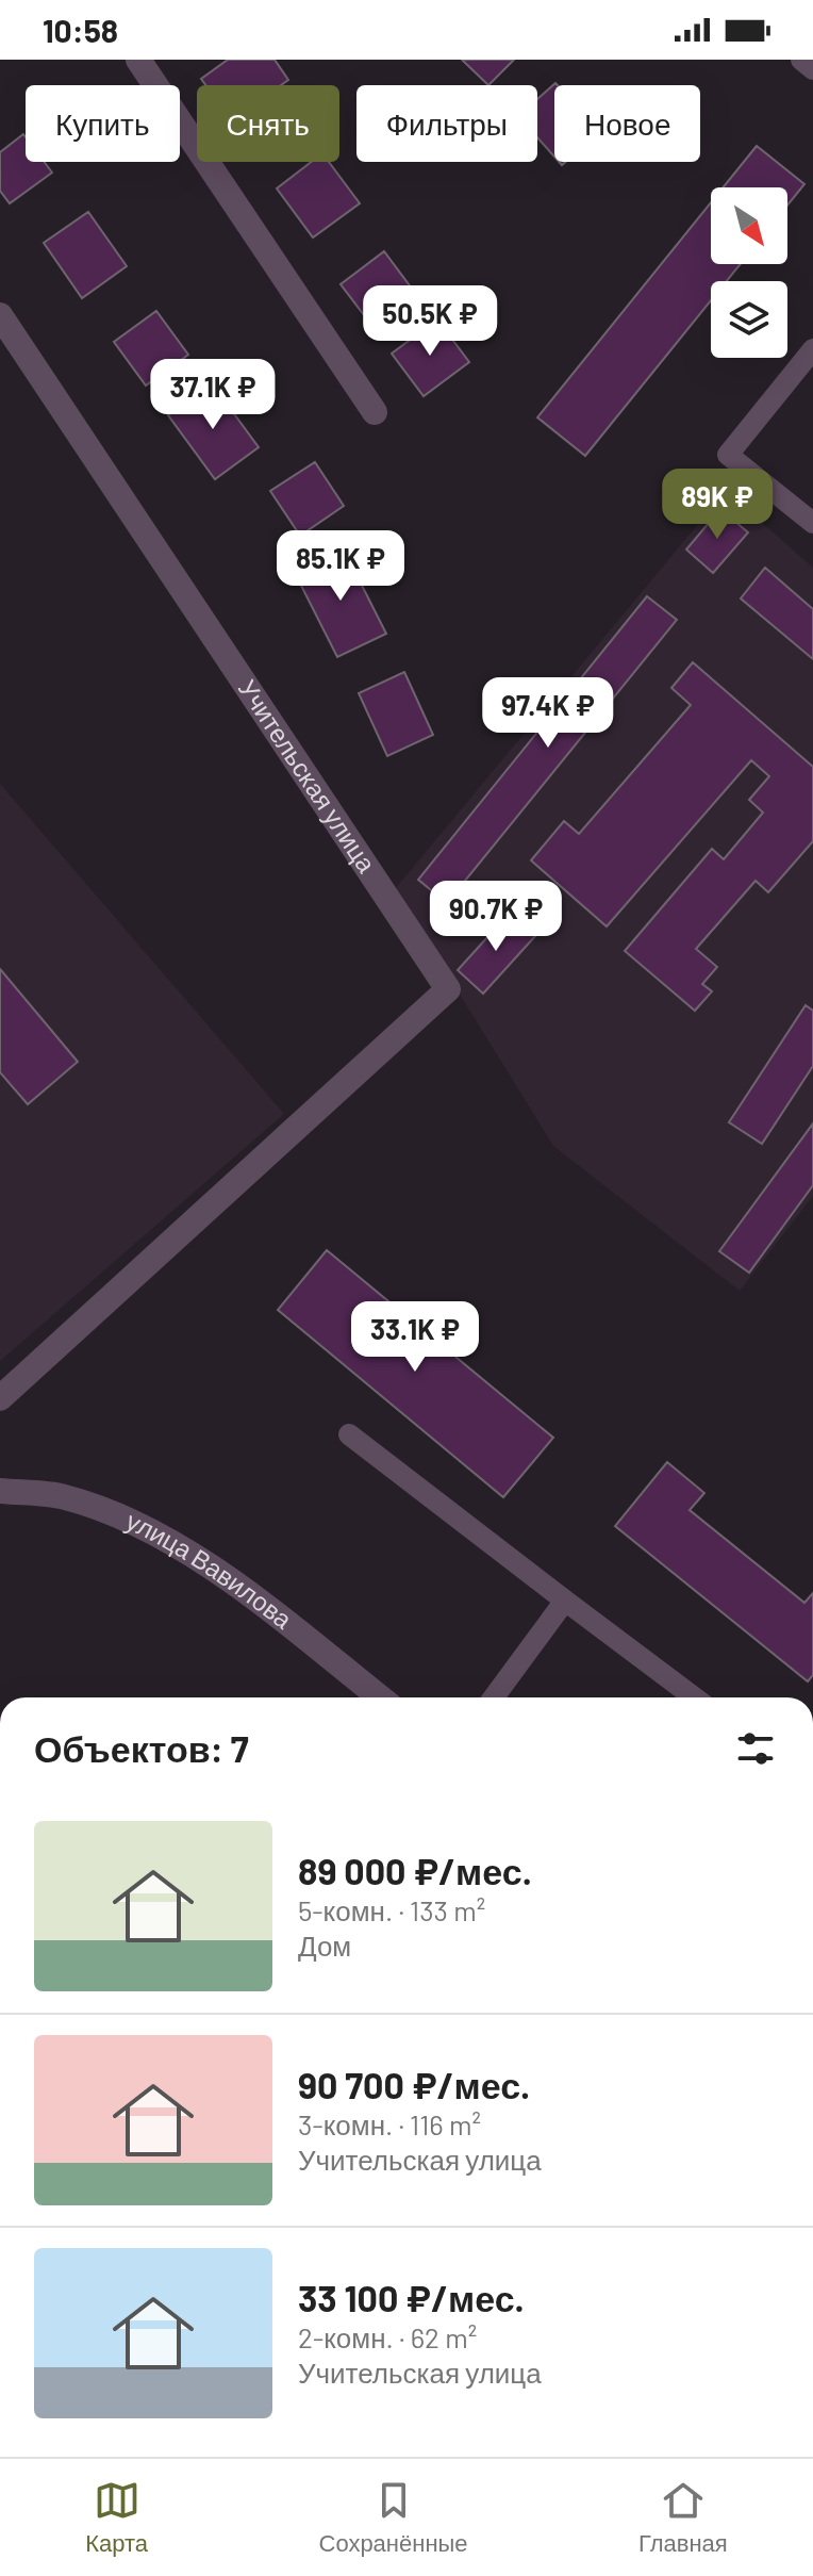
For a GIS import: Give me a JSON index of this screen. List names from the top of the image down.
{
  "streets": {
    "street": ["Учительская улица", "улица Вавилова"]
  },
  "north": "bottom right",
  "page": {
    "status": "10:58",
    "chip": [
      "Купить",
      "Снять",
      "Фильтры",
      "Новое"
    ],
    "price": [
      "50.5K ₽",
      "37.1K ₽",
      "89K ₽",
      "85.1K ₽",
      "97.4K ₽",
      "90.7K ₽",
      "33.1K ₽"
    ],
    "heading": "Объектов: 7",
    "list": [
      {
        "name": "89 000 ₽/мес.",
        "note": "5-комн. · 133 m² · Дом"
      },
      {
        "name": "90 700 ₽/мес.",
        "note": "3-комн. · 116 m² · Учительская улица"
      },
      {
        "name": "33 100 ₽/мес.",
        "note": "2-комн. · 62 m² · Учительская улица"
      }
    ],
    "tabs": ["Карта", "Сохранённые", "Главная"]
  }
}
